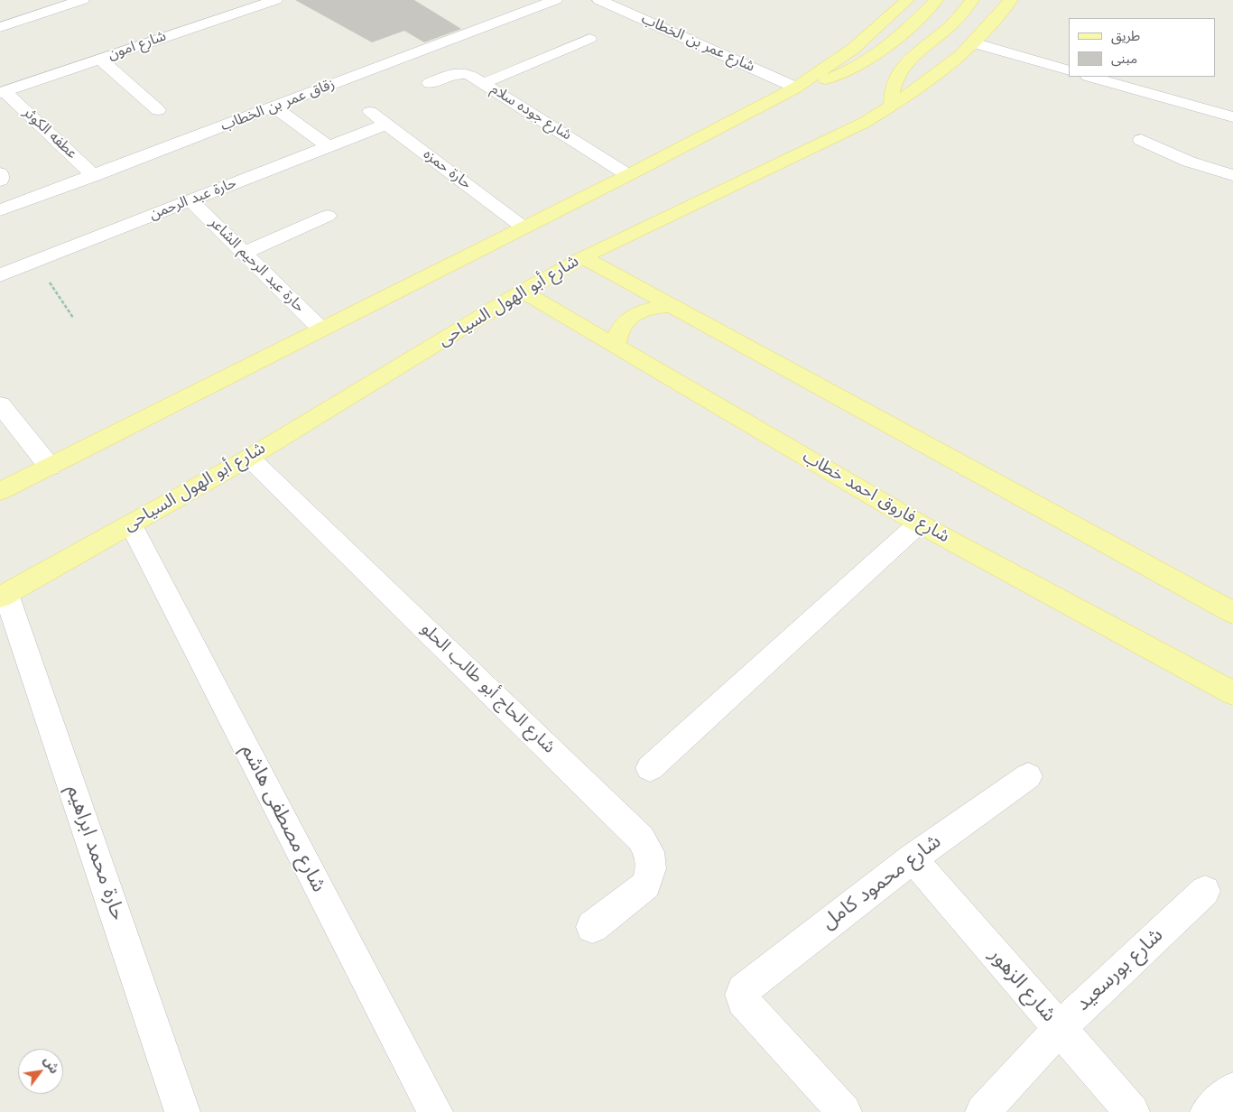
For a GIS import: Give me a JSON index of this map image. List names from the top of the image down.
{
  "streets": {
    "main road": ["شارع أبو الهول السياحى", "شارع فاروق احمد خطاب"],
    "street": [
      "شارع عمر بن الخطاب",
      "شارع امون",
      "زقاق عمر بن الخطاب",
      "شارع جوده سلام",
      "عطفه الكوثر",
      "حارة حمزه",
      "حارة عبد الرحمن",
      "حارة عبد الرحيم الشاعر",
      "شارع الحاج أبو طالب الحلو",
      "شارع مصطفى هاشم",
      "حارة محمد ابراهيم",
      "شارع محمود كامل",
      "شارع بورسعيد",
      "شارع الزهور"
    ]
  },
  "crossings": [
    ["شارع امون", "عطفه الكوثر"],
    ["زقاق عمر بن الخطاب", "عطفه الكوثر"],
    ["حارة حمزه", "حارة عبد الرحمن"],
    ["حارة عبد الرحمن", "حارة عبد الرحيم الشاعر"],
    ["شارع أبو الهول السياحى", "شارع فاروق احمد خطاب"],
    ["شارع أبو الهول السياحى", "شارع الحاج أبو طالب الحلو"],
    ["شارع أبو الهول السياحى", "شارع مصطفى هاشم"],
    ["شارع أبو الهول السياحى", "حارة محمد ابراهيم"],
    ["شارع محمود كامل", "شارع الزهور"],
    ["شارع بورسعيد", "شارع الزهور"]
  ],
  "legend": ["طريق", "مبنى"],
  "north": "top right"
}
